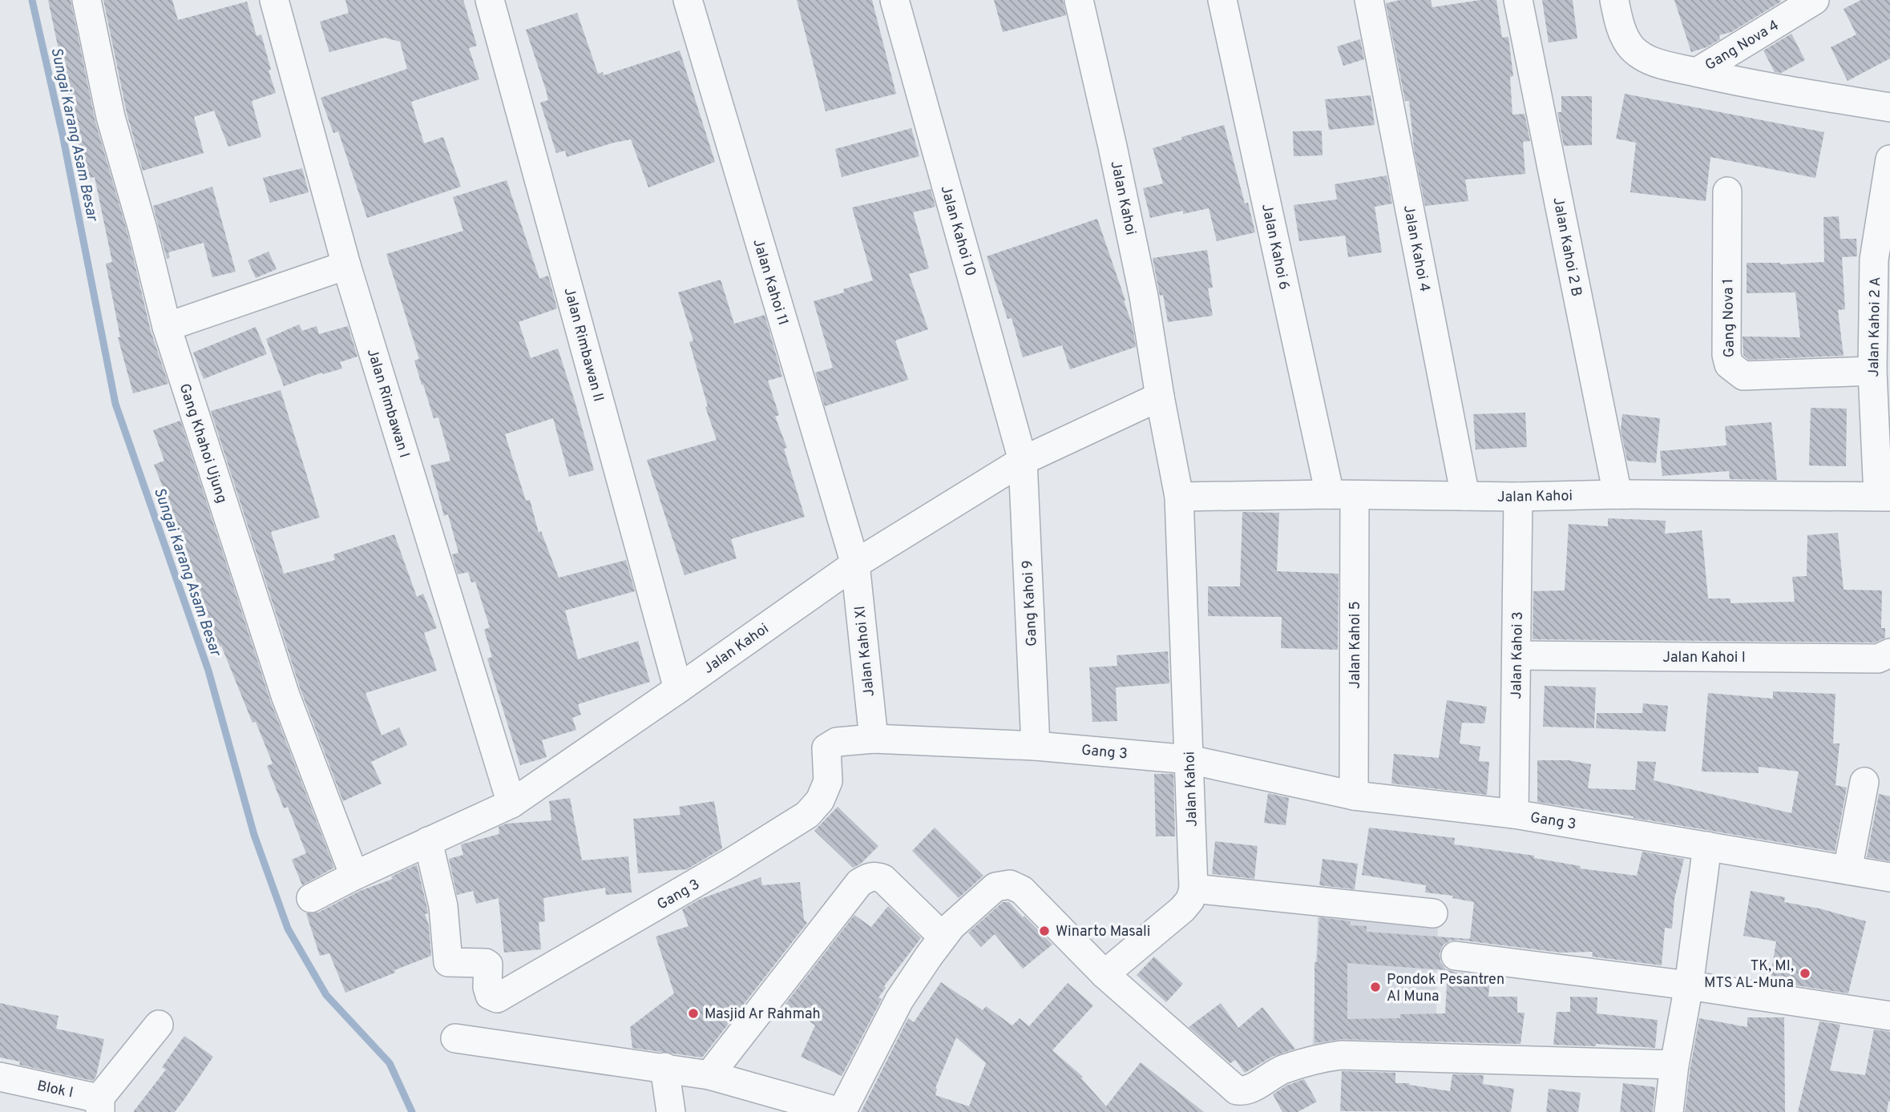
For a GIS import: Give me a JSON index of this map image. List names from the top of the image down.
{
  "streets": {
    "street": [
      "Gang Nova 4",
      "Jalan Kahoi",
      "Jalan Kahoi 10",
      "Jalan Kahoi 6",
      "Jalan Kahoi 2 B",
      "Jalan Kahoi 4",
      "Jalan Kahoi 11",
      "Gang Nova 1",
      "Jalan Kahoi 2 A",
      "Jalan Rimbawan II",
      "Jalan Rimbawan I",
      "Gang Khahoi Ujung",
      "Gang Kahoi 9",
      "Jalan Kahoi 5",
      "Jalan Kahoi XI",
      "Jalan Kahoi 3",
      "Jalan Kahoi I",
      "Gang 3",
      "Blok I"
    ]
  },
  "crossings": [
    ["Jalan Kahoi", "Jalan Kahoi 10"],
    ["Jalan Kahoi", "Jalan Kahoi 6"],
    ["Jalan Kahoi", "Jalan Kahoi 2 B"],
    ["Jalan Kahoi", "Jalan Kahoi 4"],
    ["Jalan Kahoi", "Jalan Kahoi 11"],
    ["Jalan Kahoi", "Jalan Kahoi 2 A"],
    ["Jalan Kahoi", "Jalan Rimbawan II"],
    ["Jalan Kahoi", "Jalan Rimbawan I"],
    ["Jalan Kahoi", "Gang Khahoi Ujung"],
    ["Jalan Kahoi", "Gang Kahoi 9"],
    ["Jalan Kahoi", "Jalan Kahoi 5"],
    ["Jalan Kahoi", "Jalan Kahoi XI"],
    ["Jalan Kahoi", "Jalan Kahoi 3"],
    ["Jalan Kahoi", "Gang 3"],
    ["Jalan Kahoi 10", "Gang Kahoi 9"],
    ["Jalan Kahoi 6", "Jalan Kahoi 5"],
    ["Jalan Kahoi 11", "Jalan Kahoi XI"],
    ["Gang Nova 1", "Jalan Kahoi 2 A"],
    ["Gang Kahoi 9", "Gang 3"],
    ["Jalan Kahoi 5", "Gang 3"],
    ["Jalan Kahoi XI", "Gang 3"],
    ["Jalan Kahoi 3", "Jalan Kahoi I"],
    ["Jalan Kahoi 3", "Gang 3"]
  ],
  "water": ["Sungai Karang Asam Besar"],
  "places": [
    "Winarto Masali",
    "TK, MI, MTS AL-Muna",
    "Pondok Pesantren Al Muna",
    "Masjid Ar Rahmah"
  ]
}
